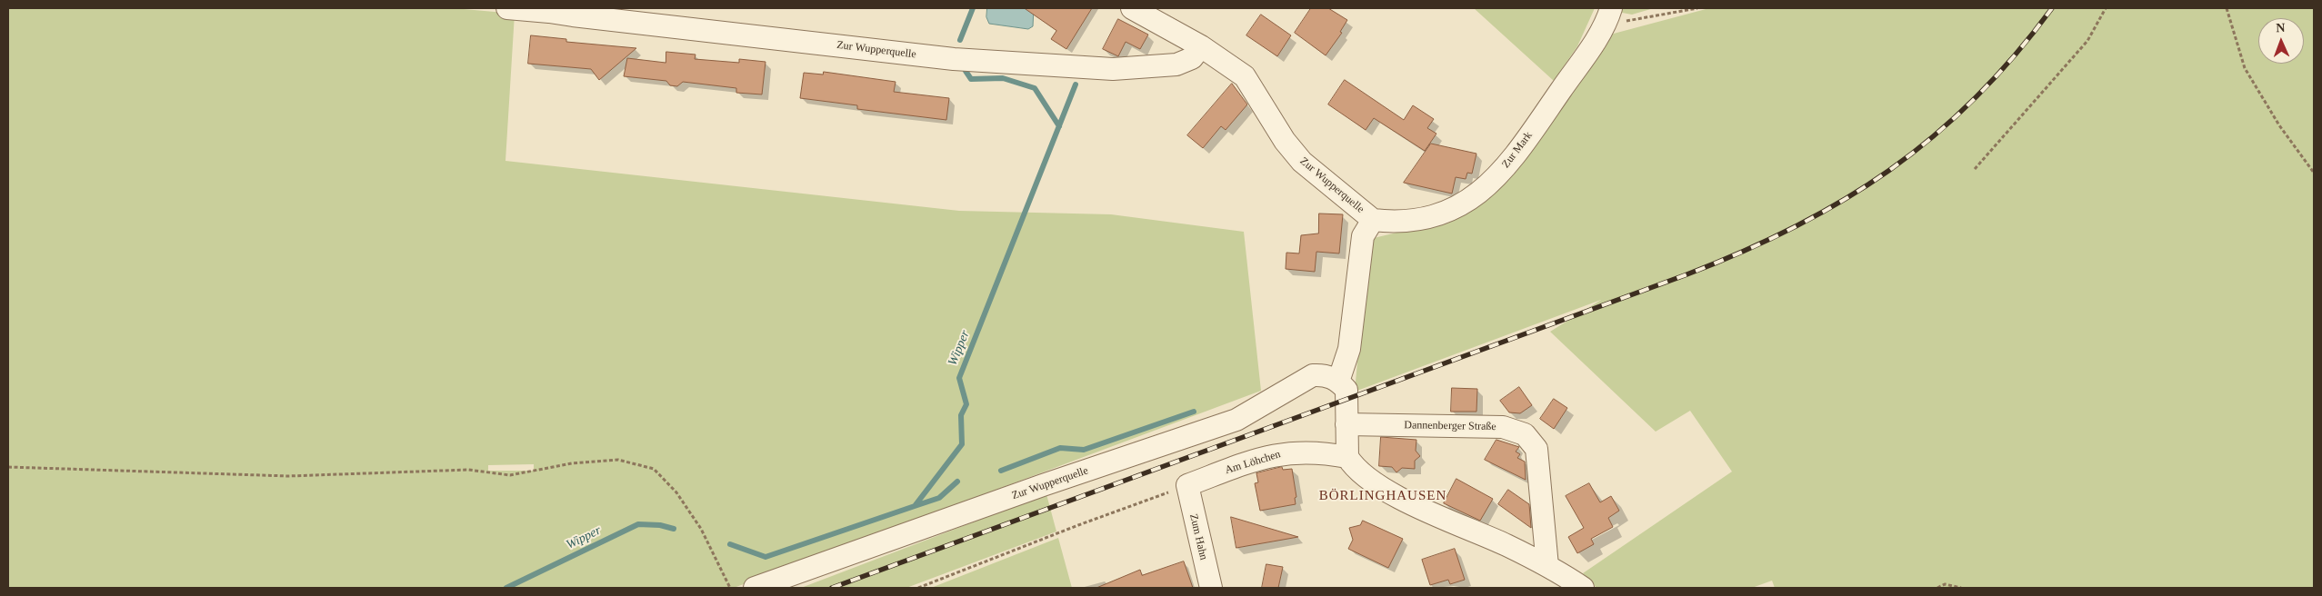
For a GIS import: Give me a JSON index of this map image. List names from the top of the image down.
{
  "streets": {
    "street": [
      "Zur Wupperquelle",
      "Zur Mark",
      "Dannenberger Straße",
      "Am Löhchen",
      "Zum Hahn"
    ]
  },
  "crossings": [
    ["Zur Wupperquelle", "Zur Mark"],
    ["Am Löhchen", "Zum Hahn"]
  ],
  "districts": ["BÖRLINGHAUSEN"],
  "water": ["Wipper"],
  "north": "top"
}
